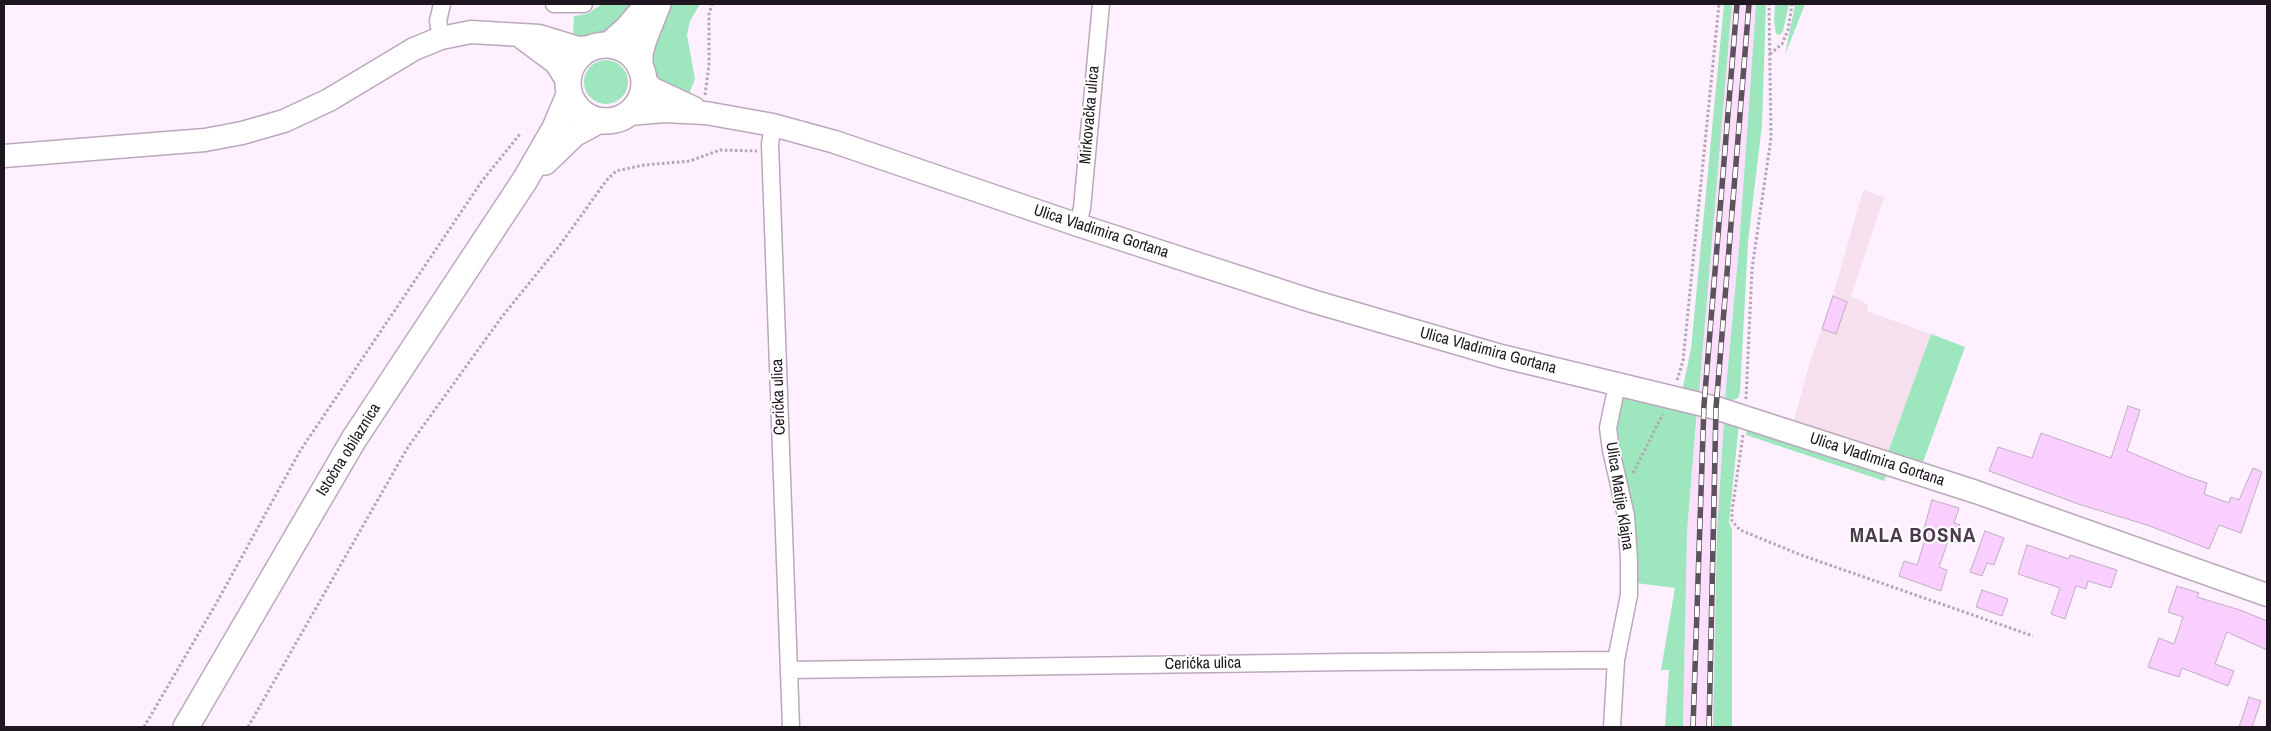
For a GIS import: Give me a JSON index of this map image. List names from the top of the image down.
{
  "streets": {
    "main road": ["Ulica Vladimira Gortana", "Istočna obilaznica"],
    "street": ["Mirkovačka ulica", "Cerićka ulica", "Ulica Matije Klajna"]
  },
  "crossings": [
    ["Mirkovačka ulica", "Ulica Vladimira Gortana"],
    ["Ulica Vladimira Gortana", "Cerićka ulica"],
    ["Ulica Vladimira Gortana", "Istočna obilaznica"],
    ["Ulica Vladimira Gortana", "Ulica Matije Klajna"],
    ["Cerićka ulica", "Ulica Matije Klajna"]
  ],
  "districts": ["MALA BOSNA"]
}
